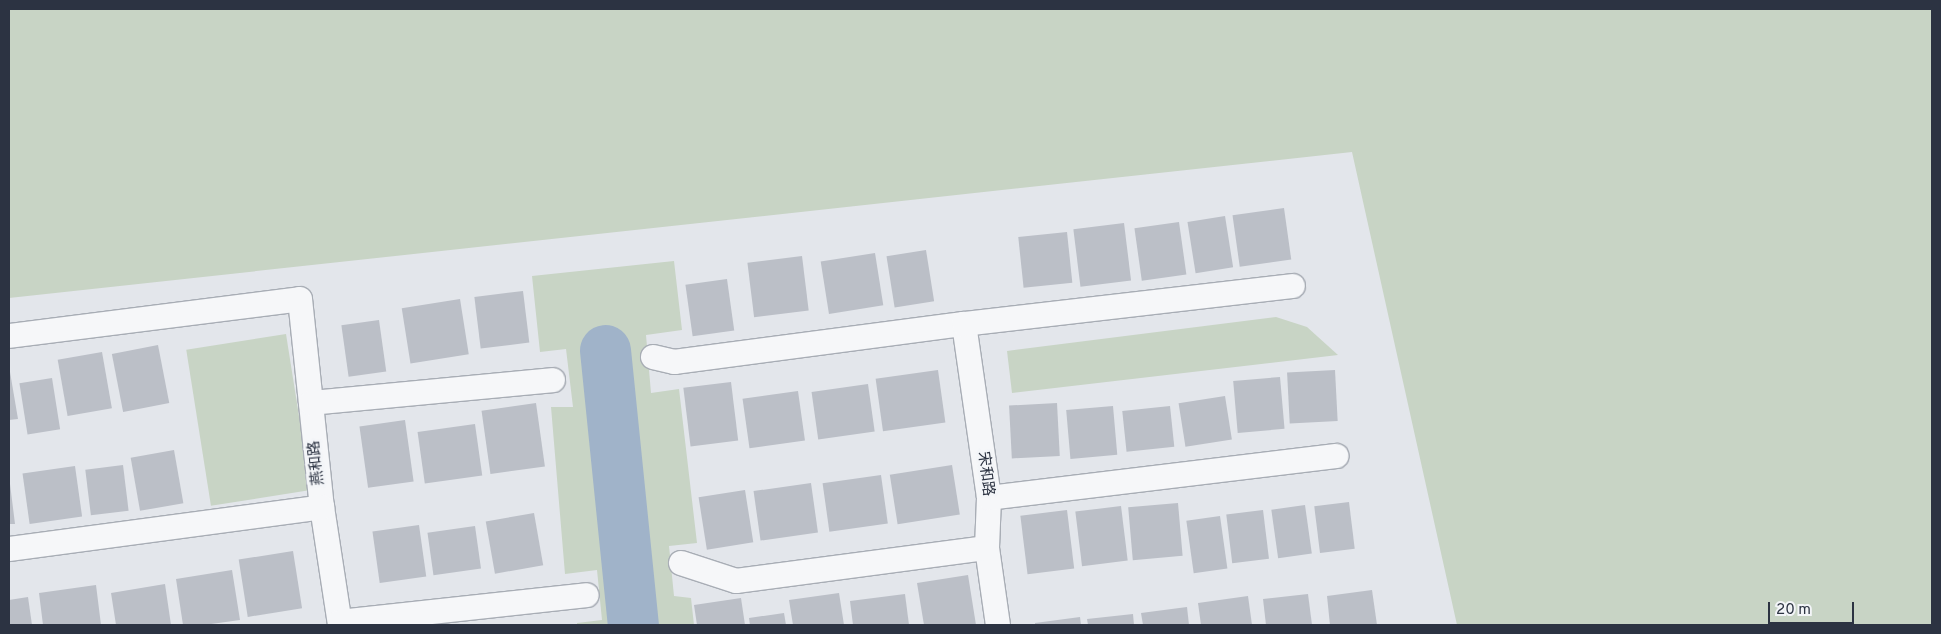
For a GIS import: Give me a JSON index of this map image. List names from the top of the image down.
{
  "streets": {
    "street": ["燕和路", "宋和路"]
  },
  "scale_bar": "20 m"
}
